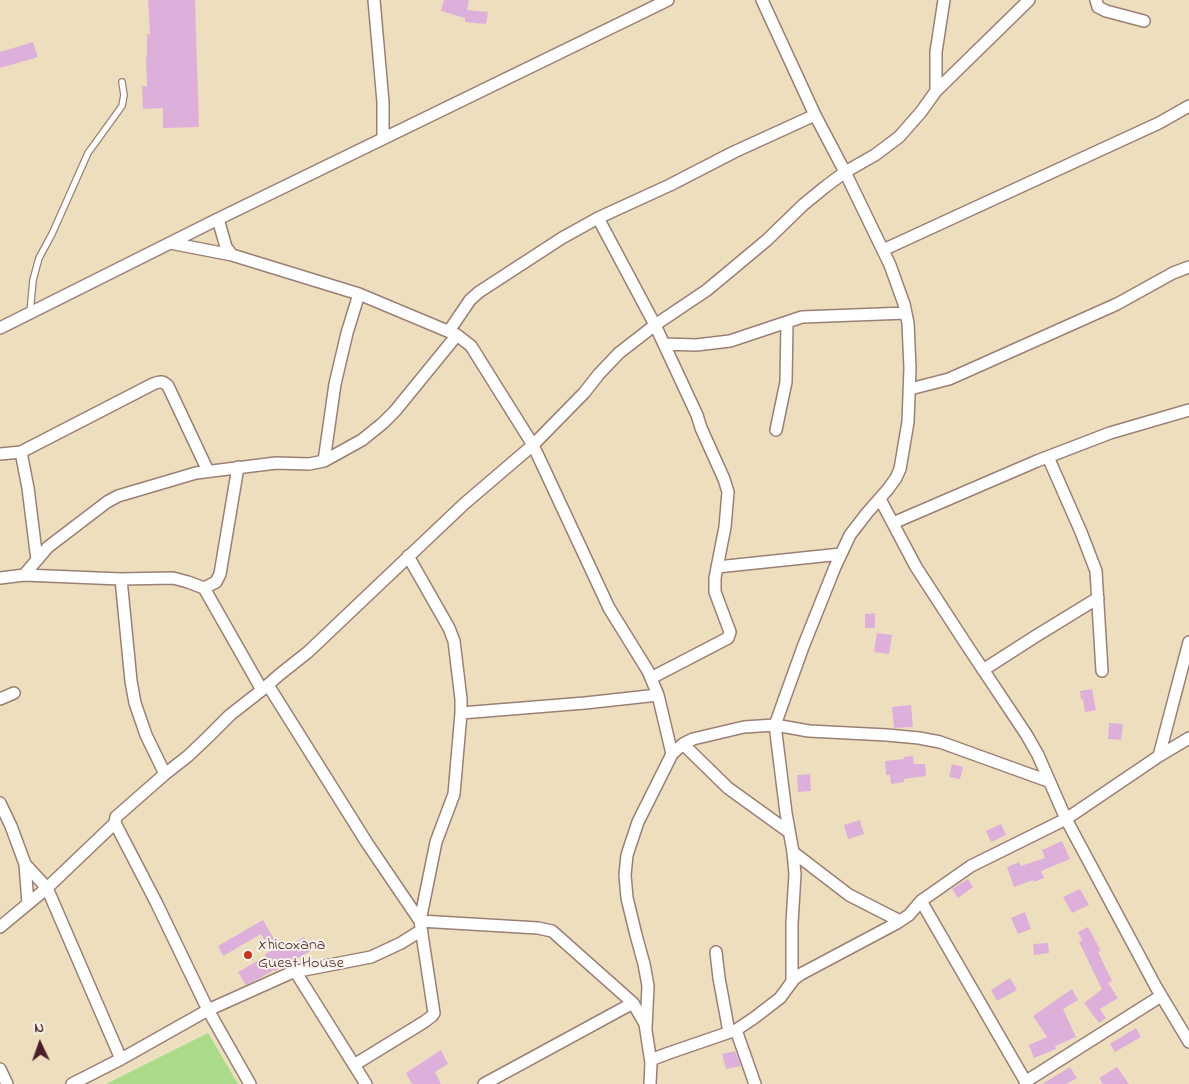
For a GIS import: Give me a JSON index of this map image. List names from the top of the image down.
{
  "places": ["Xhicoxana Guest House"],
  "north": "top"
}
